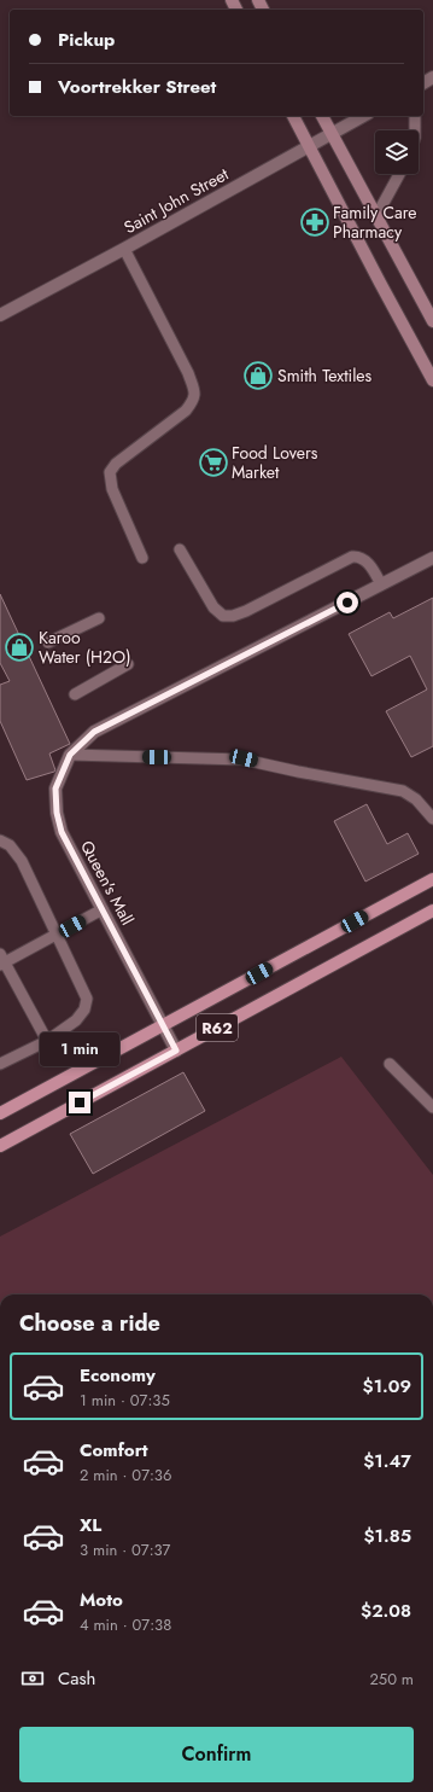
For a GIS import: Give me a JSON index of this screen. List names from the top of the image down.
{
  "streets": {
    "main road": ["R62"],
    "street": ["Saint John Street", "Queen's Mall"]
  },
  "crossings": [
    ["Queen's Mall", "R62"]
  ],
  "places": {
    "pharmacy": ["Family Care Pharmacy"],
    "shop": ["Smith Textiles", "Karoo Water (H2O)"],
    "supermarket": ["Food Lovers Market"]
  },
  "page": {
    "banner": ["Pickup", "Voortrekker Street"],
    "bubble": "1 min",
    "heading": "Choose a ride",
    "list": [
      {
        "name": "Economy",
        "note": "1 min · 07:35",
        "value": "$1.09"
      },
      {
        "name": "Comfort",
        "note": "2 min · 07:36",
        "value": "$1.47"
      },
      {
        "name": "XL",
        "note": "3 min · 07:37",
        "value": "$1.85"
      },
      {
        "name": "Moto",
        "note": "4 min · 07:38",
        "value": "$2.08"
      }
    ],
    "pay": ["Cash", "250 m"],
    "buttons": "Confirm"
  }
}
